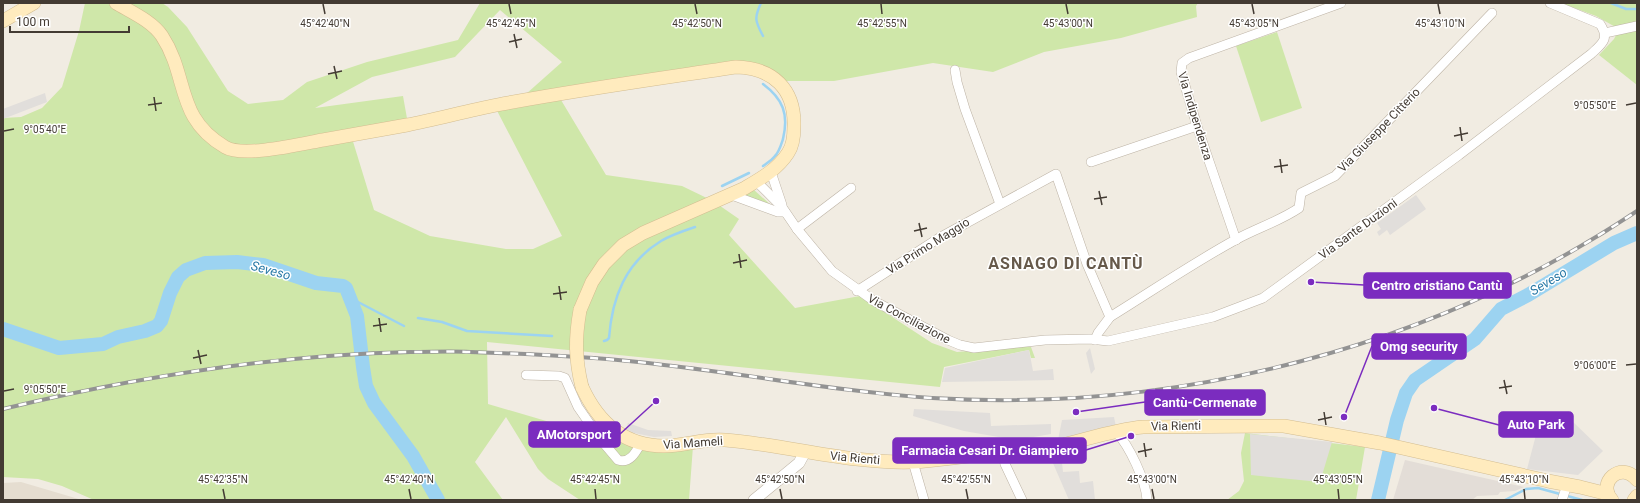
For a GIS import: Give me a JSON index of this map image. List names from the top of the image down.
{
  "streets": {
    "main road": ["Via Rienti", "Via Mameli"],
    "street": [
      "Via Indipendenza",
      "Via Giuseppe Citterio",
      "Via Sante Duzioni",
      "Via Primo Maggio",
      "Via Conciliazione"
    ]
  },
  "crossings": [
    ["Via Indipendenza", "Via Giuseppe Citterio"],
    ["Via Sante Duzioni", "Via Conciliazione"],
    ["Via Primo Maggio", "Via Conciliazione"],
    ["Via Rienti", "Via Mameli"]
  ],
  "districts": ["ASNAGO DI CANTÙ"],
  "water": ["Seveso"],
  "places": [
    "Centro cristiano Cantù",
    "AMotorsport",
    "Auto Park",
    "Cantù-Cermenate",
    "Omg security",
    "Farmacia Cesari Dr. Giampiero"
  ],
  "scale_bar": "100 m",
  "coordinates": [
    "45°42'55\"N",
    "45°43'00\"N",
    "45°43'05\"N",
    "45°43'10\"N",
    "45°42'40\"N",
    "45°42'45\"N",
    "45°42'50\"N",
    "9°05'50\"E",
    "9°05'40\"E",
    "9°06'00\"E",
    "45°42'35\"N"
  ]
}
